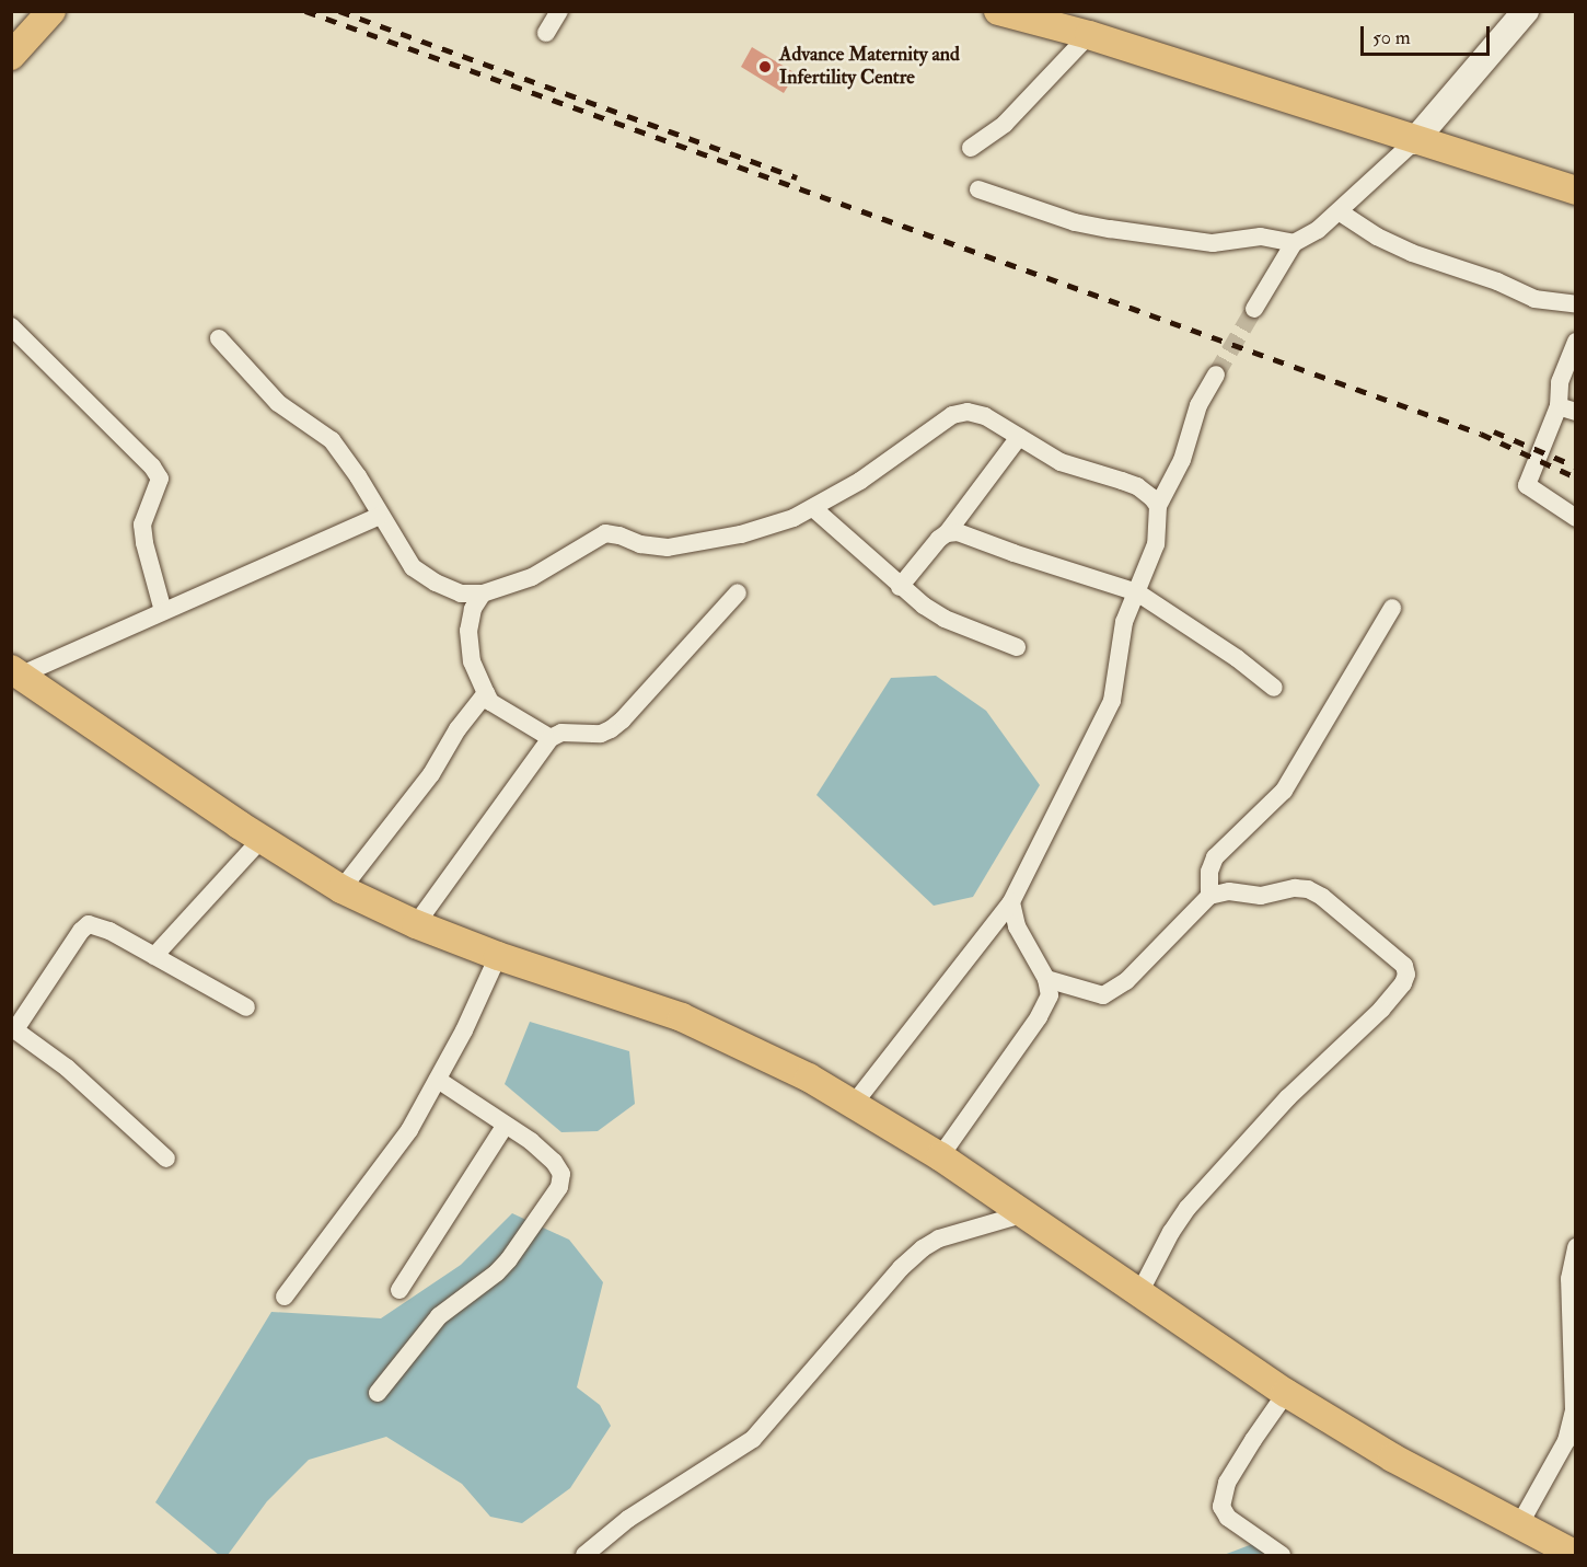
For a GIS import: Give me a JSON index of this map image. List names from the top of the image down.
{
  "places": ["Advance Maternity and Infertility Centre"],
  "scale_bar": "50 m"
}
